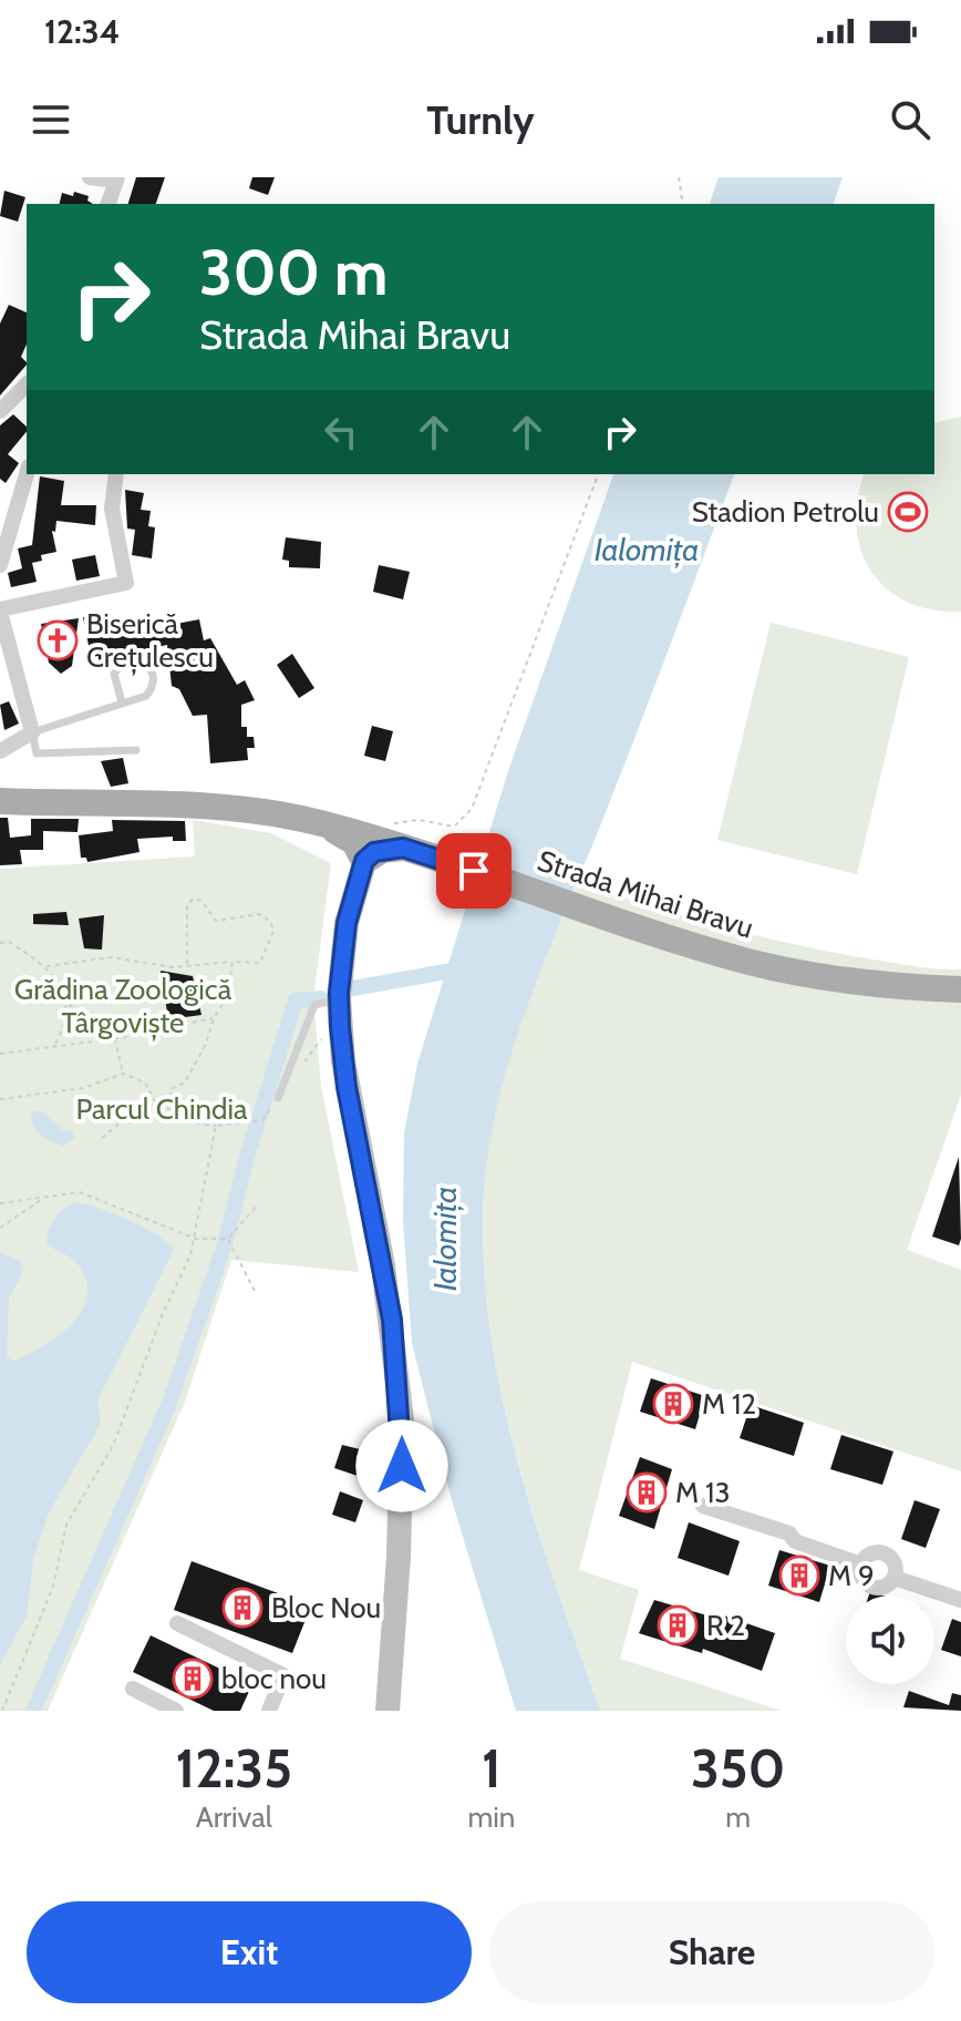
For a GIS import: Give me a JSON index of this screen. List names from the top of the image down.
{
  "streets": {
    "main road": ["Strada Mihai Bravu"]
  },
  "water": ["Ialomița"],
  "parks": ["Grădina Zoologică Târgoviște", "Parcul Chindia"],
  "places": {
    "sports": ["Stadion Petrolu"],
    "church": ["Biserică Crețulescu"],
    "building": [
      "M 12",
      "M 13",
      "M 9",
      "Bloc Nou",
      "R 2",
      "bloc nou"
    ]
  },
  "page": {
    "status": "12:34",
    "header": "Turnly",
    "turn": ["300 m", "Strada Mihai Bravu"],
    "eta": [
      "12:35",
      "Arrival",
      "1",
      "min",
      "350",
      "m"
    ],
    "buttons": ["Exit", "Share"]
  }
}
